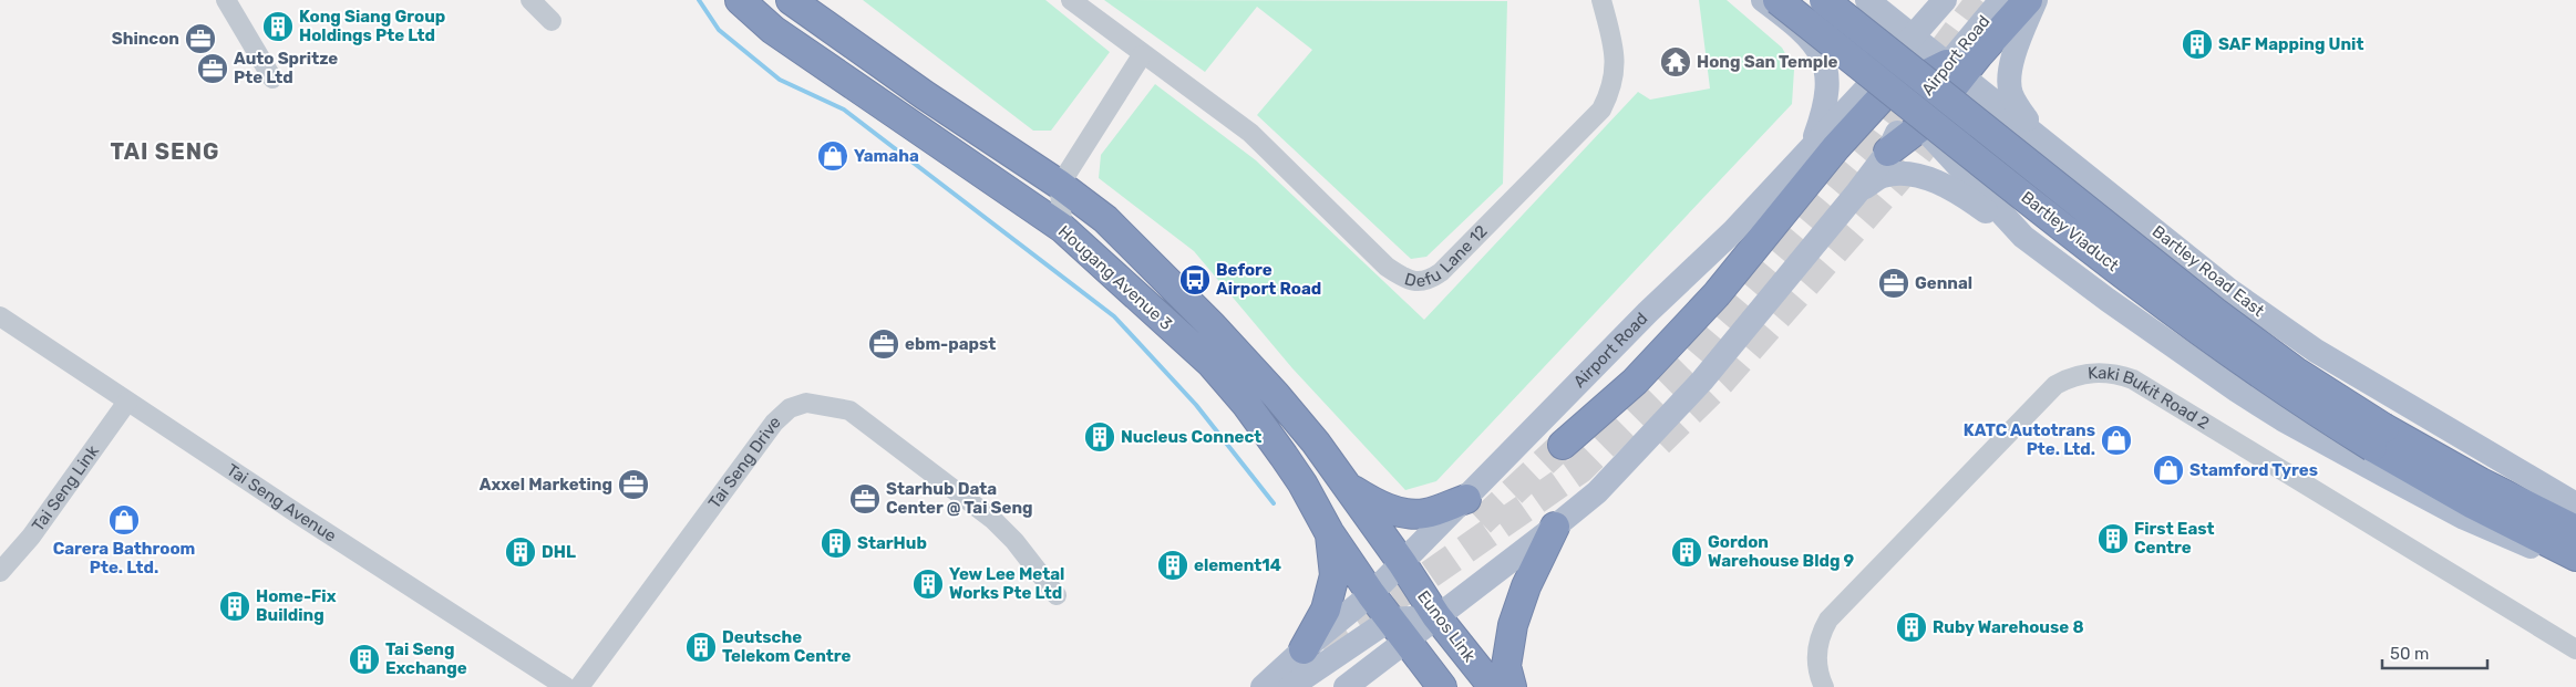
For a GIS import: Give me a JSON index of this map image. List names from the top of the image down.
{
  "streets": {
    "highway": ["Bartley Viaduct", "Hougang Avenue 3", "Eunos Link"],
    "main road": ["Airport Road", "Bartley Road East"],
    "street": [
      "Defu Lane 12",
      "Kaki Bukit Road 2",
      "Tai Seng Drive",
      "Tai Seng Link",
      "Tai Seng Avenue"
    ]
  },
  "crossings": [
    ["Airport Road", "Bartley Road East"],
    ["Airport Road", "Hougang Avenue 3"],
    ["Airport Road", "Eunos Link"],
    ["Hougang Avenue 3", "Eunos Link"],
    ["Tai Seng Link", "Tai Seng Avenue"]
  ],
  "districts": ["TAI SENG"],
  "places": {
    "building": [
      "Kong Siang Group Holdings Pte Ltd",
      "SAF Mapping Unit",
      "Nucleus Connect",
      "First East Centre",
      "StarHub",
      "DHL",
      "Gordon Warehouse Bldg 9",
      "element14",
      "Yew Lee Metal Works Pte Ltd",
      "Home-Fix Building",
      "Ruby Warehouse 8",
      "Deutsche Telekom Centre",
      "Tai Seng Exchange"
    ],
    "office": [
      "Shincon",
      "Auto Spritze Pte Ltd",
      "Gennal",
      "ebm-papst",
      "Axxel Marketing",
      "Starhub Data Center @ Tai Seng"
    ],
    "temple": ["Hong San Temple"],
    "shop": [
      "Yamaha",
      "KATC Autotrans Pte. Ltd.",
      "Stamford Tyres",
      "Carera Bathroom Pte. Ltd."
    ],
    "bus stop": ["Before Airport Road"]
  },
  "scale_bar": "50 m"
}
